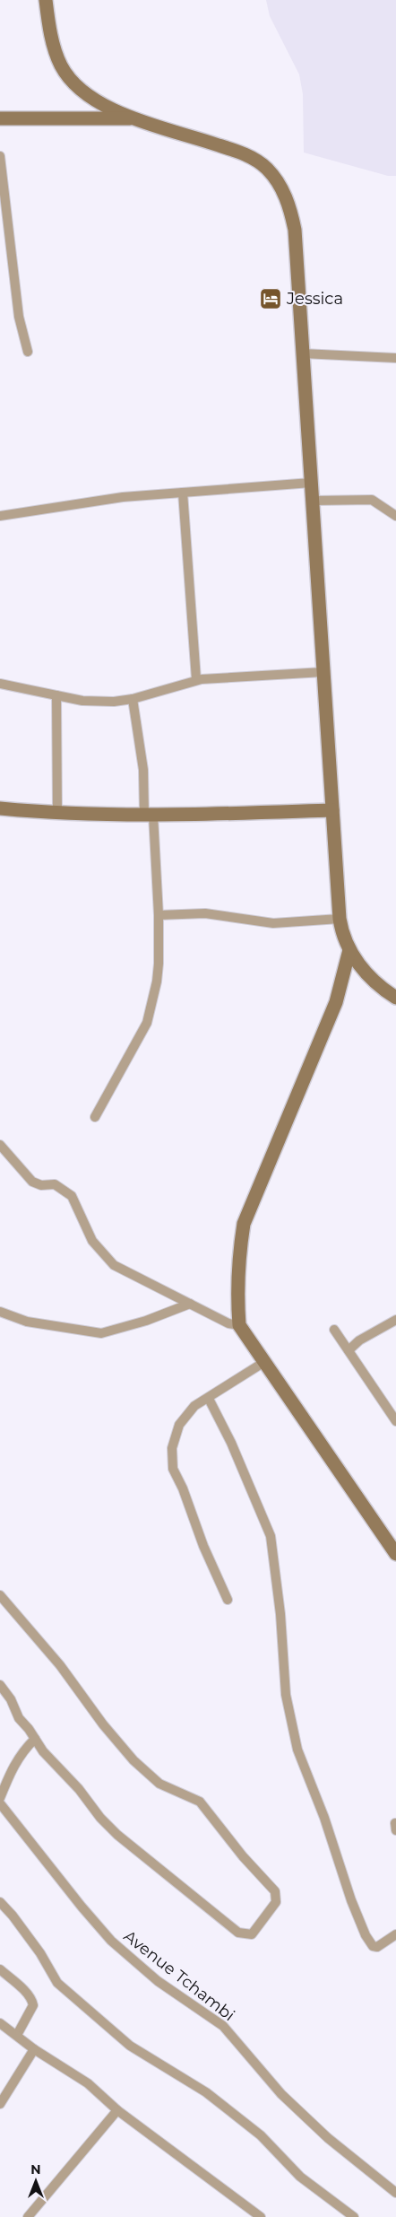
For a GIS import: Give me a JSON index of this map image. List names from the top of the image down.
{
  "streets": {
    "street": ["Avenue Tchambi"]
  },
  "places": {
    "hotel": ["Jessica"]
  },
  "north": "top"
}
